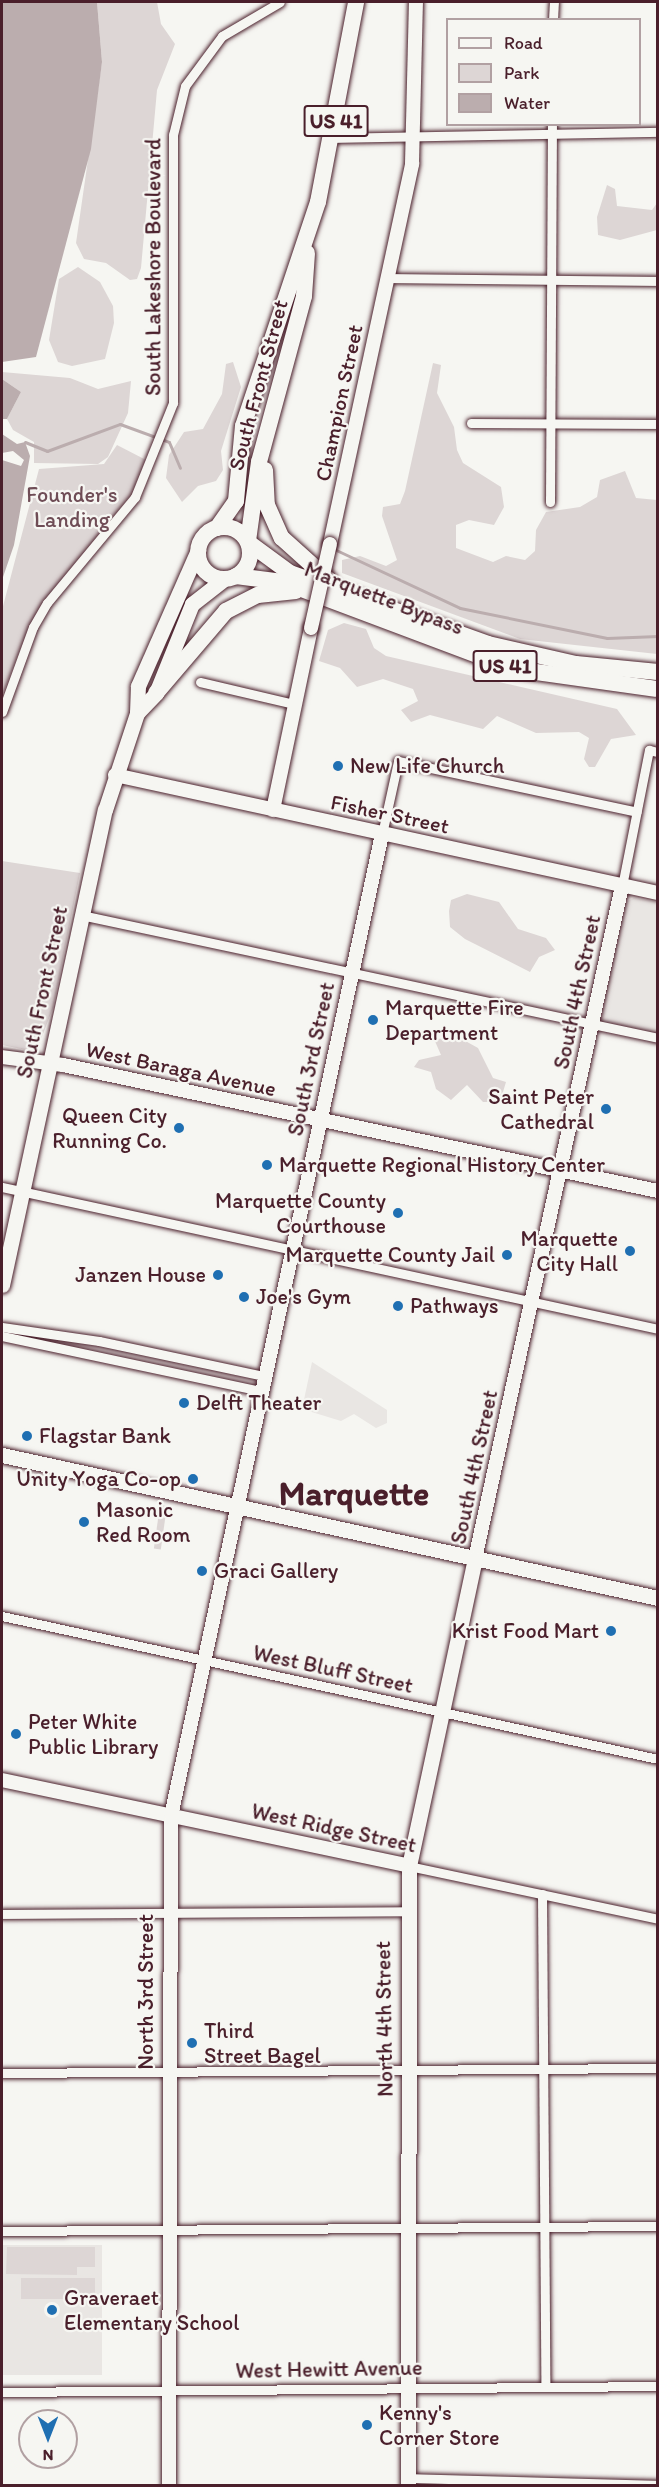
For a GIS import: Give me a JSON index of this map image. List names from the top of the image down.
{
  "streets": {
    "highway": ["US 41", "South Front Street", "Marquette Bypass"],
    "main road": ["North 4th Street"],
    "street": [
      "South Lakeshore Boulevard",
      "Champion Street",
      "Fisher Street",
      "South 4th Street",
      "South 3rd Street",
      "West Baraga Avenue",
      "West Bluff Street",
      "West Ridge Street",
      "North 3rd Street",
      "West Hewitt Avenue"
    ]
  },
  "crossings": [
    ["US 41", "South Front Street"],
    ["US 41", "Marquette Bypass"],
    ["South Front Street", "Marquette Bypass"],
    ["South Front Street", "Fisher Street"],
    ["South Front Street", "West Baraga Avenue"],
    ["Champion Street", "Fisher Street"],
    ["Fisher Street", "South 4th Street"],
    ["Fisher Street", "South 3rd Street"],
    ["South 4th Street", "South 3rd Street"],
    ["South 4th Street", "West Baraga Avenue"],
    ["South 4th Street", "North 4th Street"],
    ["South 3rd Street", "West Baraga Avenue"],
    ["South 3rd Street", "North 3rd Street"],
    ["West Bluff Street", "North 3rd Street"],
    ["West Bluff Street", "North 4th Street"],
    ["West Ridge Street", "North 3rd Street"],
    ["West Ridge Street", "North 4th Street"],
    ["North 3rd Street", "West Hewitt Avenue"],
    ["North 4th Street", "West Hewitt Avenue"]
  ],
  "districts": ["Marquette"],
  "parks": ["Founder's Landing"],
  "places": [
    "New Life Church",
    "Marquette Fire Department",
    "Saint Peter Cathedral",
    "Queen City Running Co.",
    "Marquette Regional History Center",
    "Marquette County Courthouse",
    "Marquette City Hall",
    "Marquette County Jail",
    "Janzen House",
    "Joe's Gym",
    "Pathways",
    "Delft Theater",
    "Flagstar Bank",
    "Unity Yoga Co-op",
    "Masonic Red Room",
    "Graci Gallery",
    "Krist Food Mart",
    "Peter White Public Library",
    "Third Street Bagel",
    "Graveraet Elementary School",
    "Kenny's Corner Store"
  ],
  "legend": ["Road", "Park", "Water"],
  "north": "bottom"
}
